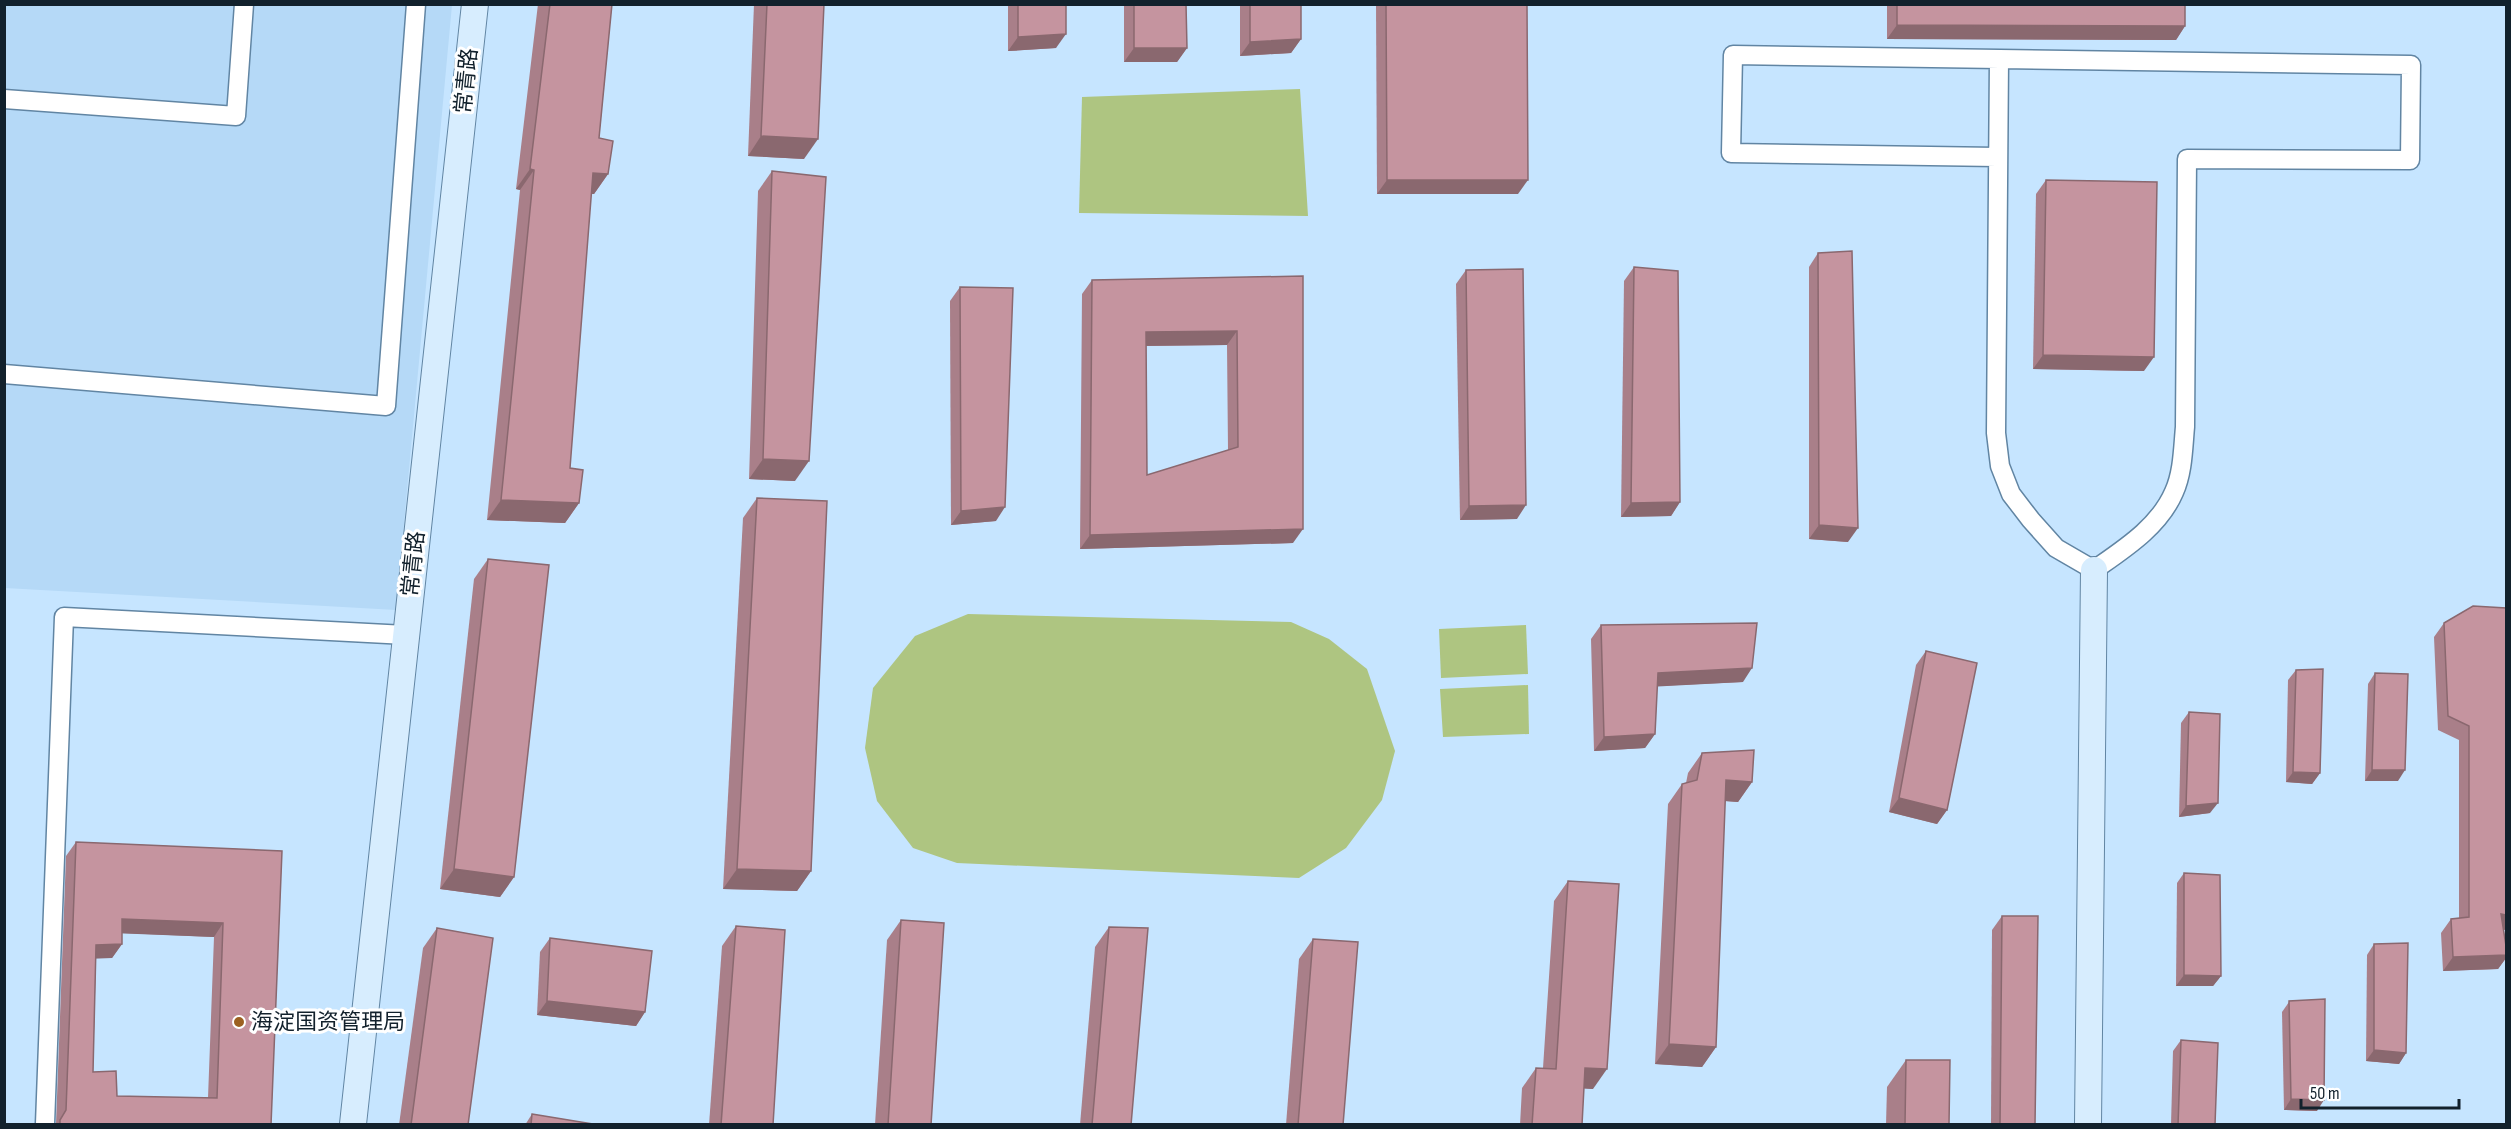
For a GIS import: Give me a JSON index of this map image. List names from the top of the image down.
{
  "streets": {
    "street": ["常青路"]
  },
  "places": ["海淀国资管理局"],
  "scale_bar": "50 m"
}
